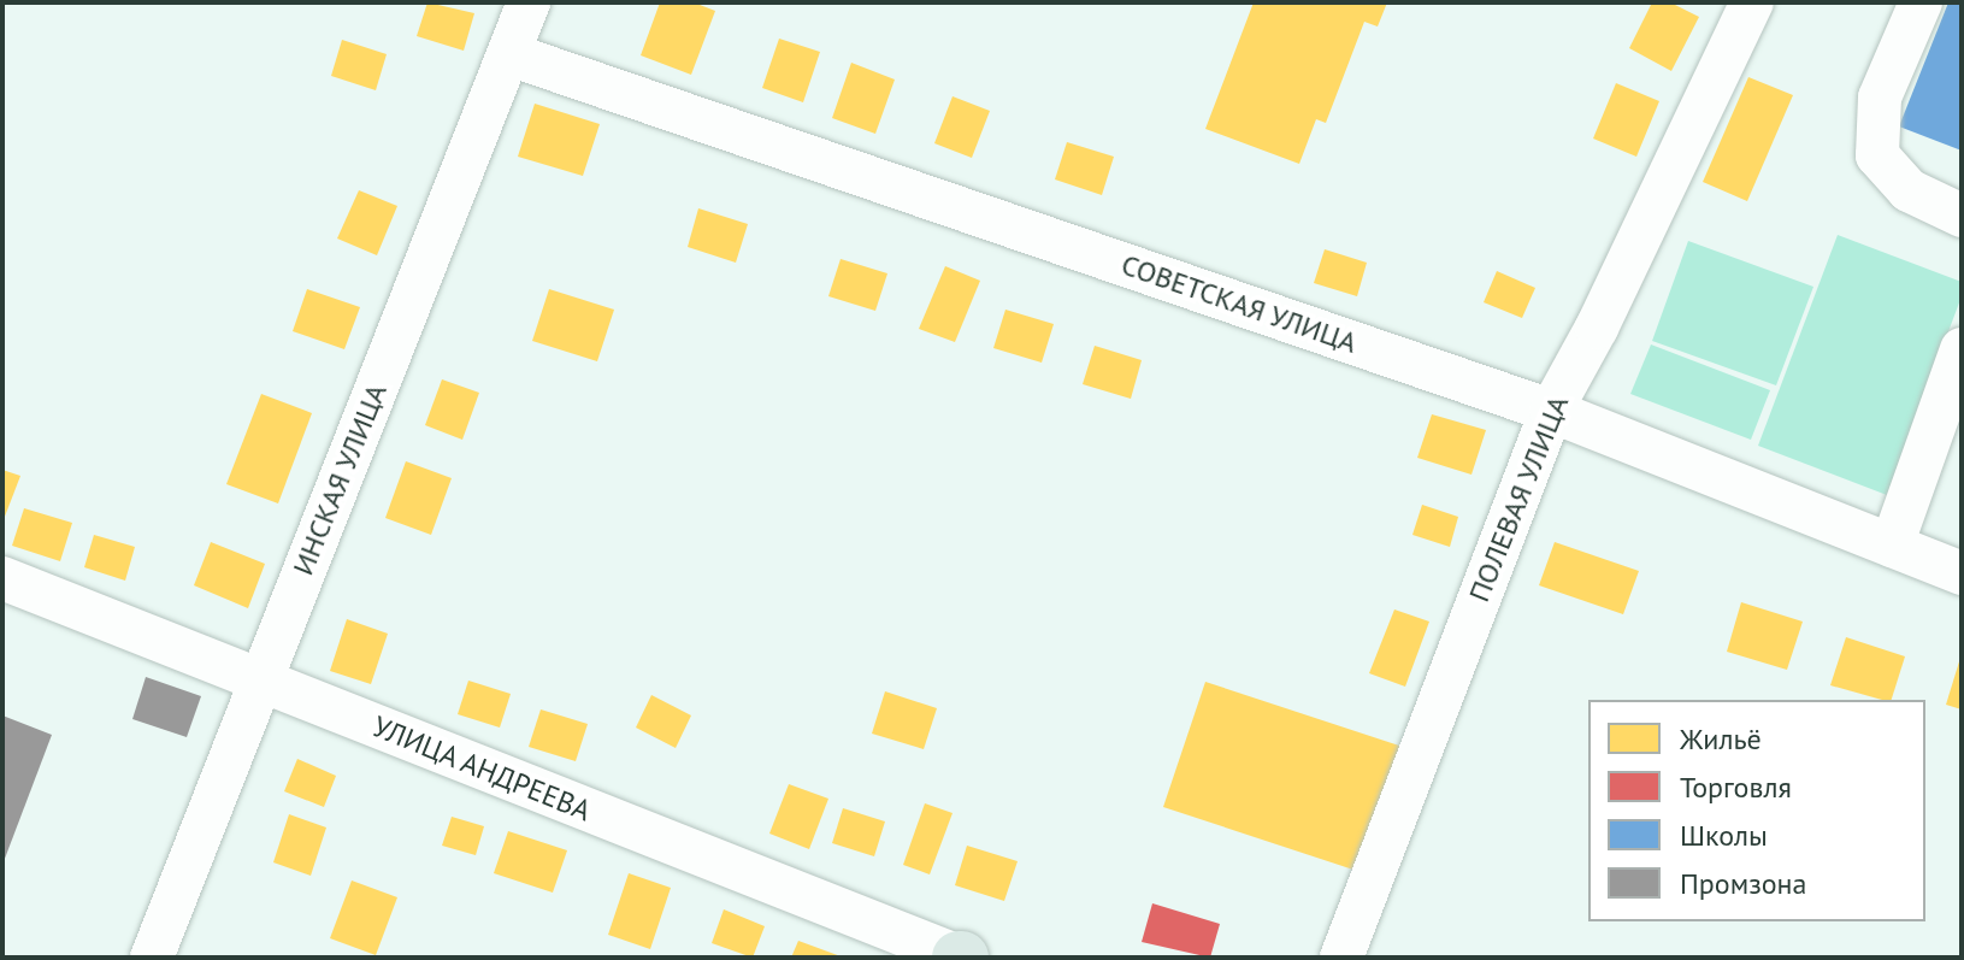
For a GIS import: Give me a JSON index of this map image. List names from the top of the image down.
{
  "streets": {
    "street": [
      "СОВЕТСКАЯ УЛИЦА",
      "ИНСКАЯ УЛИЦА",
      "ПОЛЕВАЯ УЛИЦА",
      "УЛИЦА АНДРЕЕВА"
    ]
  },
  "crossings": [
    ["СОВЕТСКАЯ УЛИЦА", "ИНСКАЯ УЛИЦА"],
    ["СОВЕТСКАЯ УЛИЦА", "ПОЛЕВАЯ УЛИЦА"],
    ["ИНСКАЯ УЛИЦА", "УЛИЦА АНДРЕЕВА"]
  ],
  "legend": [
    "Жильё",
    "Торговля",
    "Школы",
    "Промзона"
  ]
}
